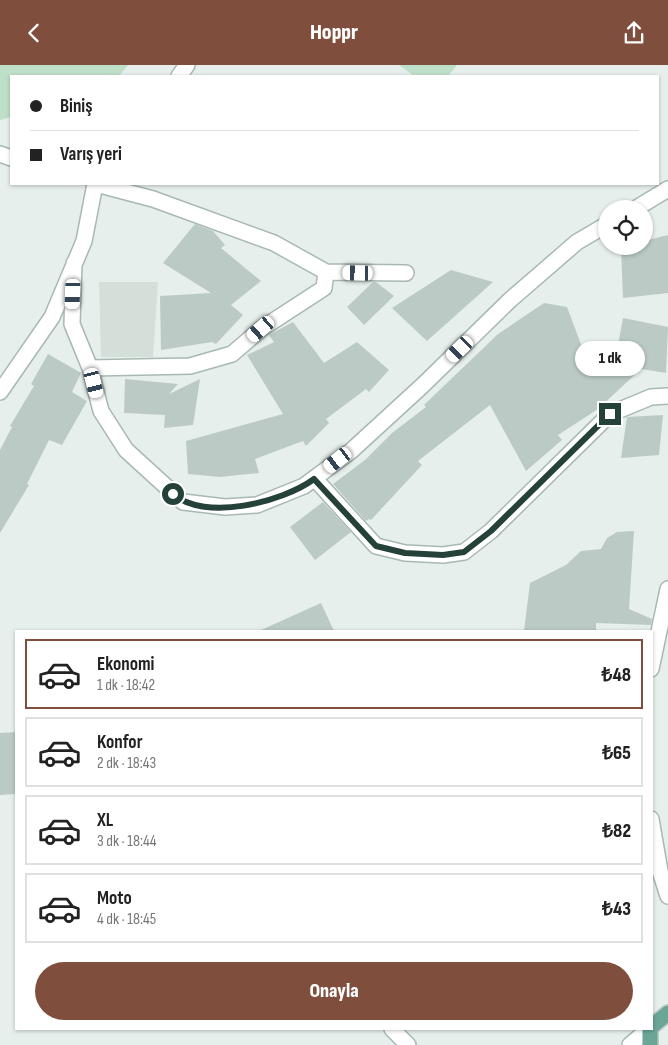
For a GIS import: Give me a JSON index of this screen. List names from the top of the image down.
{
  "page": {
    "header": "Hoppr",
    "banner": ["Biniş", "Varış yeri"],
    "bubble": "1 dk",
    "list": [
      {
        "name": "Ekonomi",
        "note": "1 dk · 18:42",
        "value": "₺48"
      },
      {
        "name": "Konfor",
        "note": "2 dk · 18:43",
        "value": "₺65"
      },
      {
        "name": "XL",
        "note": "3 dk · 18:44",
        "value": "₺82"
      },
      {
        "name": "Moto",
        "note": "4 dk · 18:45",
        "value": "₺43"
      }
    ],
    "buttons": "Onayla"
  }
}
